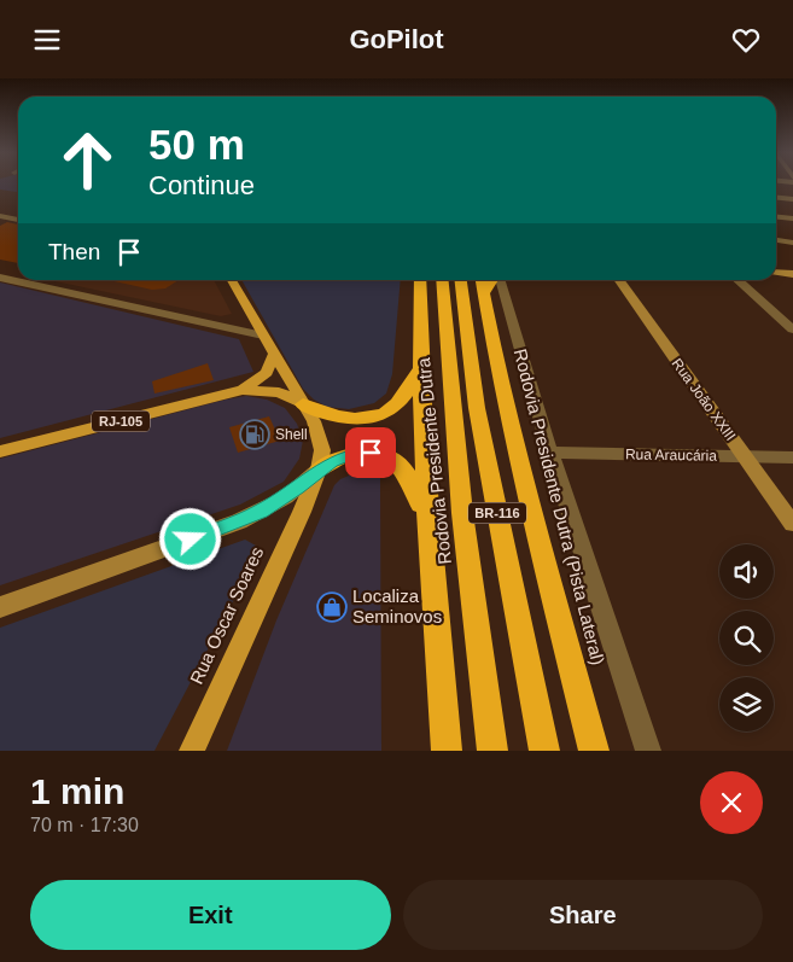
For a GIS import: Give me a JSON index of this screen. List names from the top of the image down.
{
  "streets": {
    "highway": ["Rodovia Presidente Dutra", "Rodovia Presidente Dutra (Pista Lateral)", "BR-116"],
    "main road": ["RJ-105", "Rua Oscar Soares"],
    "street": ["Rua João XXIII", "Rua Araucária"]
  },
  "crossings": [
    ["Rua João XXIII", "Rua Araucária"],
    ["RJ-105", "Rua Oscar Soares"]
  ],
  "places": {
    "fuel station": ["Shell"],
    "shop": ["Localiza Seminovos"]
  },
  "page": {
    "header": "GoPilot",
    "turn": ["50 m", "Continue"],
    "then": "Then",
    "heading": ["1 min", "70 m · 17:30"],
    "buttons": ["Exit", "Share"]
  }
}
